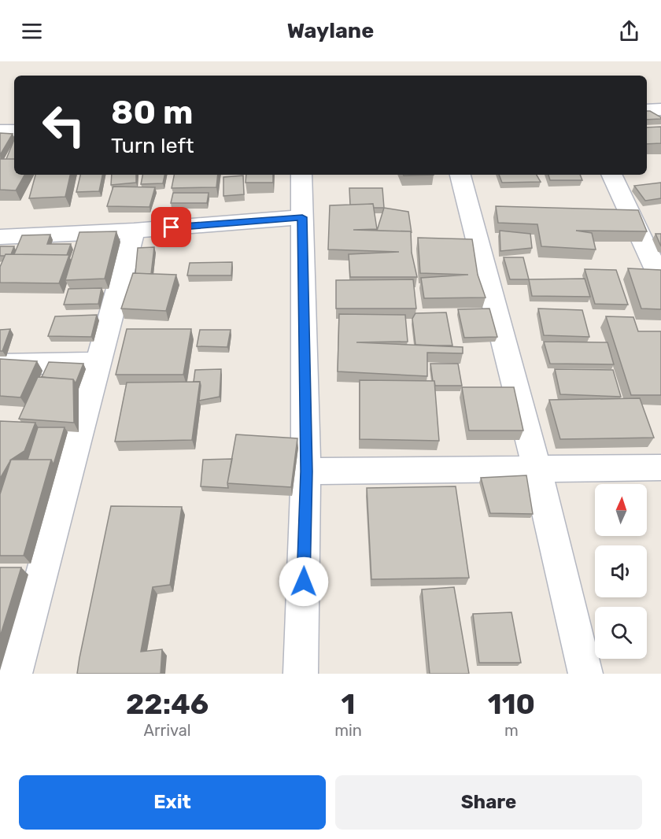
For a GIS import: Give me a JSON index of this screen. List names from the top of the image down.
{
  "north": "top",
  "page": {
    "header": "Waylane",
    "turn": ["80 m", "Turn left"],
    "eta": [
      "22:46",
      "Arrival",
      "1",
      "min",
      "110",
      "m"
    ],
    "buttons": ["Exit", "Share"]
  }
}
